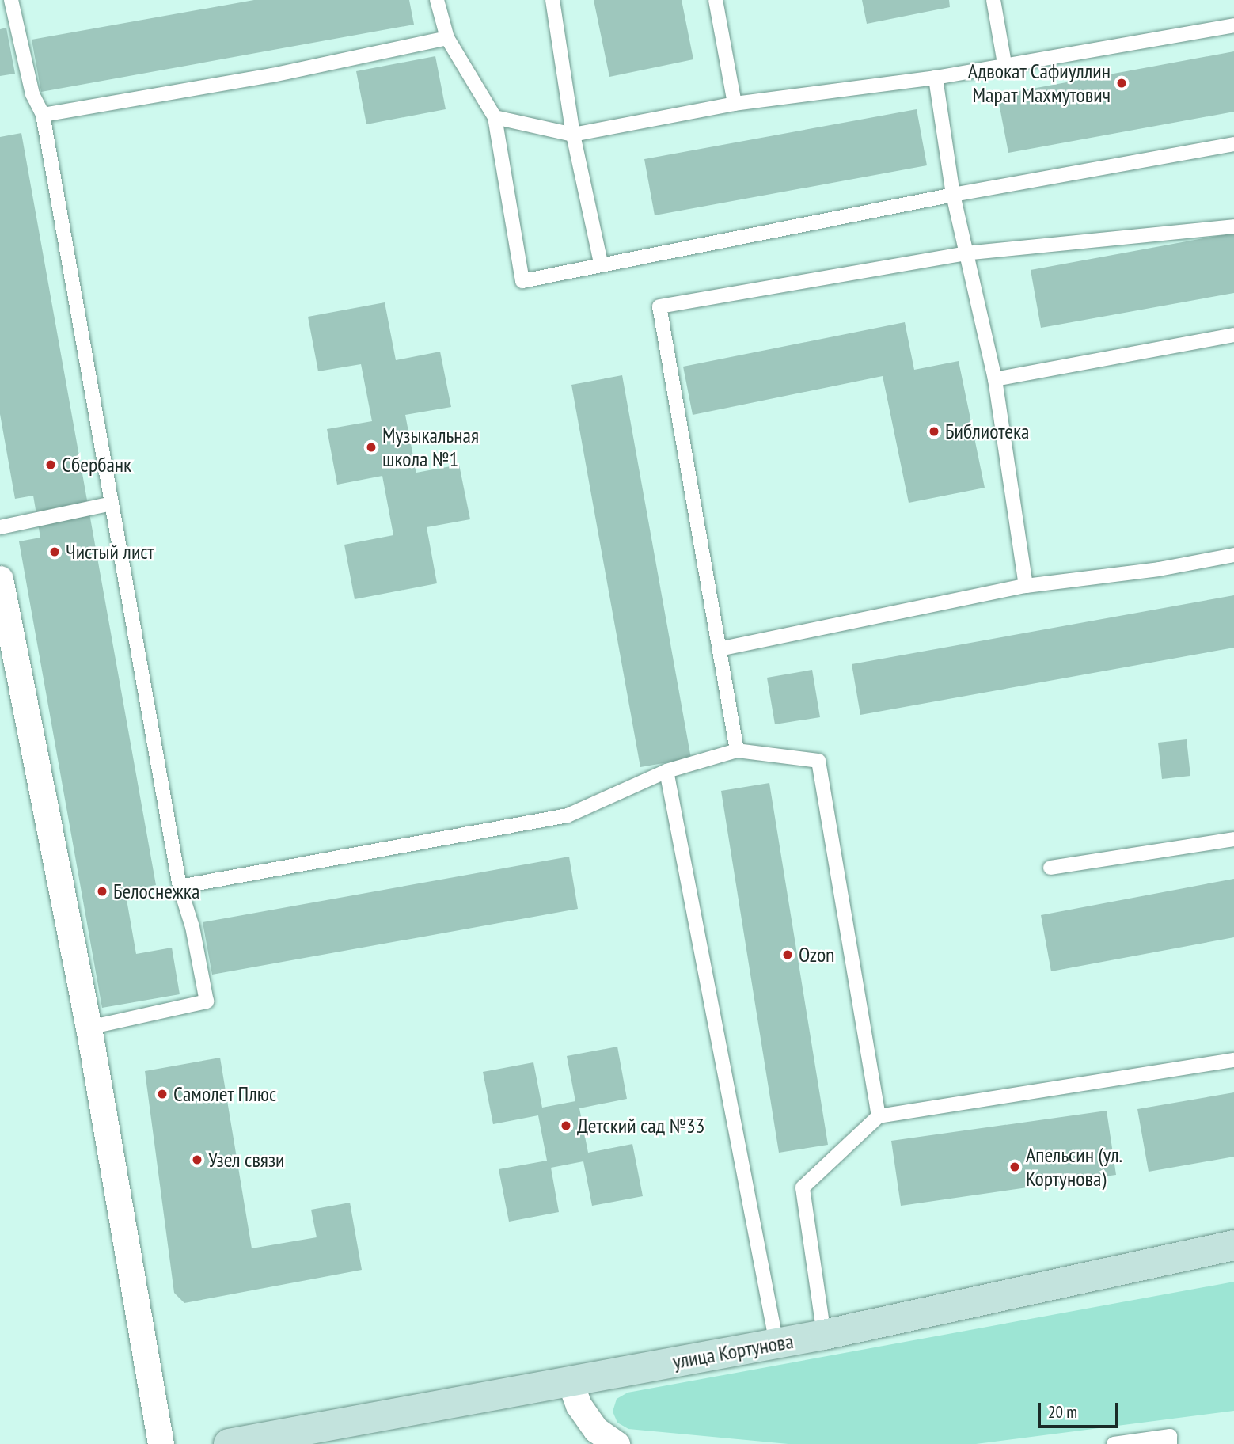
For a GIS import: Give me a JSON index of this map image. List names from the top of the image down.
{
  "streets": {
    "street": ["улица Кортунова"]
  },
  "places": [
    "Адвокат Сафиуллин Марат Махмутович",
    "Библиотека",
    "Музыкальная школа №1",
    "Сбербанк",
    "Чистый лист",
    "Белоснежка",
    "Ozon",
    "Самолет Плюс",
    "Детский сад №33",
    "Узел связи",
    "Апельсин (ул. Кортунова)"
  ],
  "scale_bar": "20 m"
}
